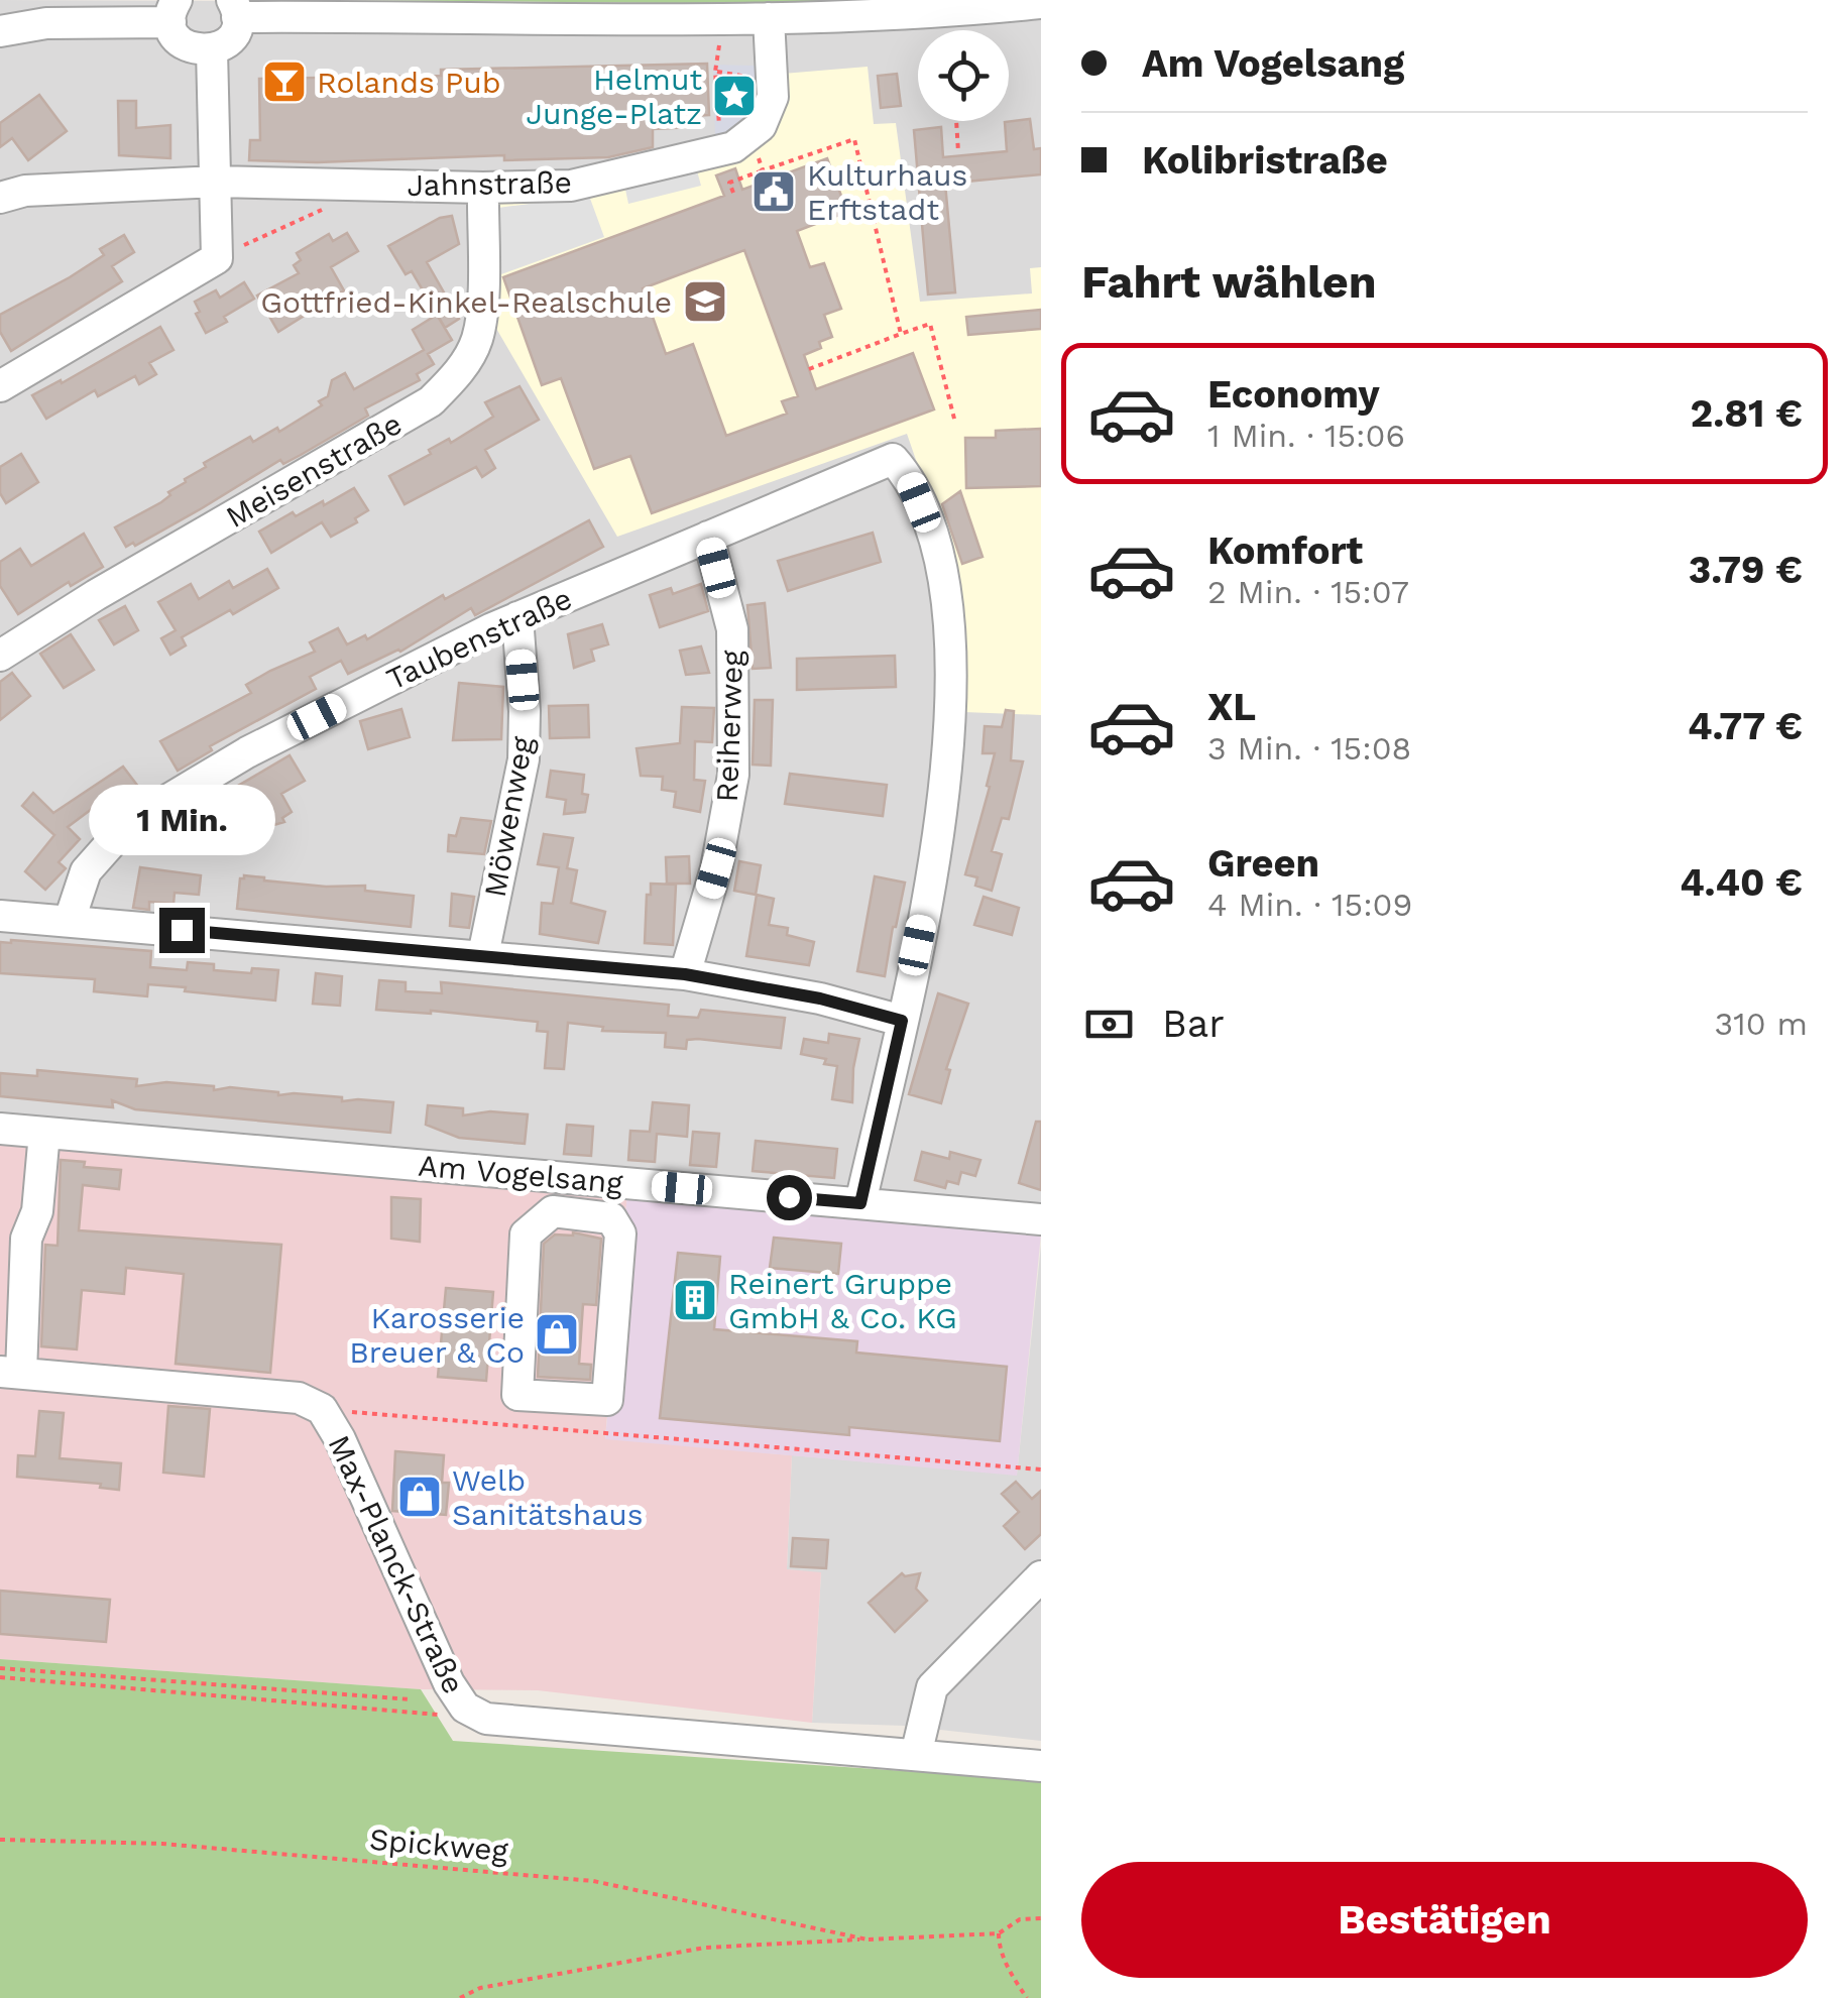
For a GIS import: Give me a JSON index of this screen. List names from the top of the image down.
{
  "streets": {
    "street": [
      "Jahnstraße",
      "Meisenstraße",
      "Taubenstraße",
      "Reiherweg",
      "Möwenweg",
      "Am Vogelsang",
      "Max-Planck-Straße"
    ],
    "path": ["Spickweg"]
  },
  "crossings": [
    ["Jahnstraße", "Meisenstraße"],
    ["Taubenstraße", "Reiherweg"],
    ["Taubenstraße", "Möwenweg"]
  ],
  "places": {
    "bar": ["Rolands Pub"],
    "place": ["Helmut Junge-Platz"],
    "public building": ["Kulturhaus Erftstadt"],
    "school or university": ["Gottfried-Kinkel-Realschule"],
    "building": ["Reinert Gruppe GmbH & Co. KG"],
    "shop": ["Karosserie Breuer & Co", "Welb Sanitätshaus"]
  },
  "page": {
    "banner": ["Am Vogelsang", "Kolibristraße"],
    "heading": "Fahrt wählen",
    "list": [
      {
        "name": "Economy",
        "note": "1 Min. · 15:06",
        "value": "2.81 €"
      },
      {
        "name": "Komfort",
        "note": "2 Min. · 15:07",
        "value": "3.79 €"
      },
      {
        "name": "XL",
        "note": "3 Min. · 15:08",
        "value": "4.77 €"
      },
      {
        "name": "Green",
        "note": "4 Min. · 15:09",
        "value": "4.40 €"
      }
    ],
    "bubble": "1 Min.",
    "pay": ["Bar", "310 m"],
    "buttons": "Bestätigen"
  }
}
